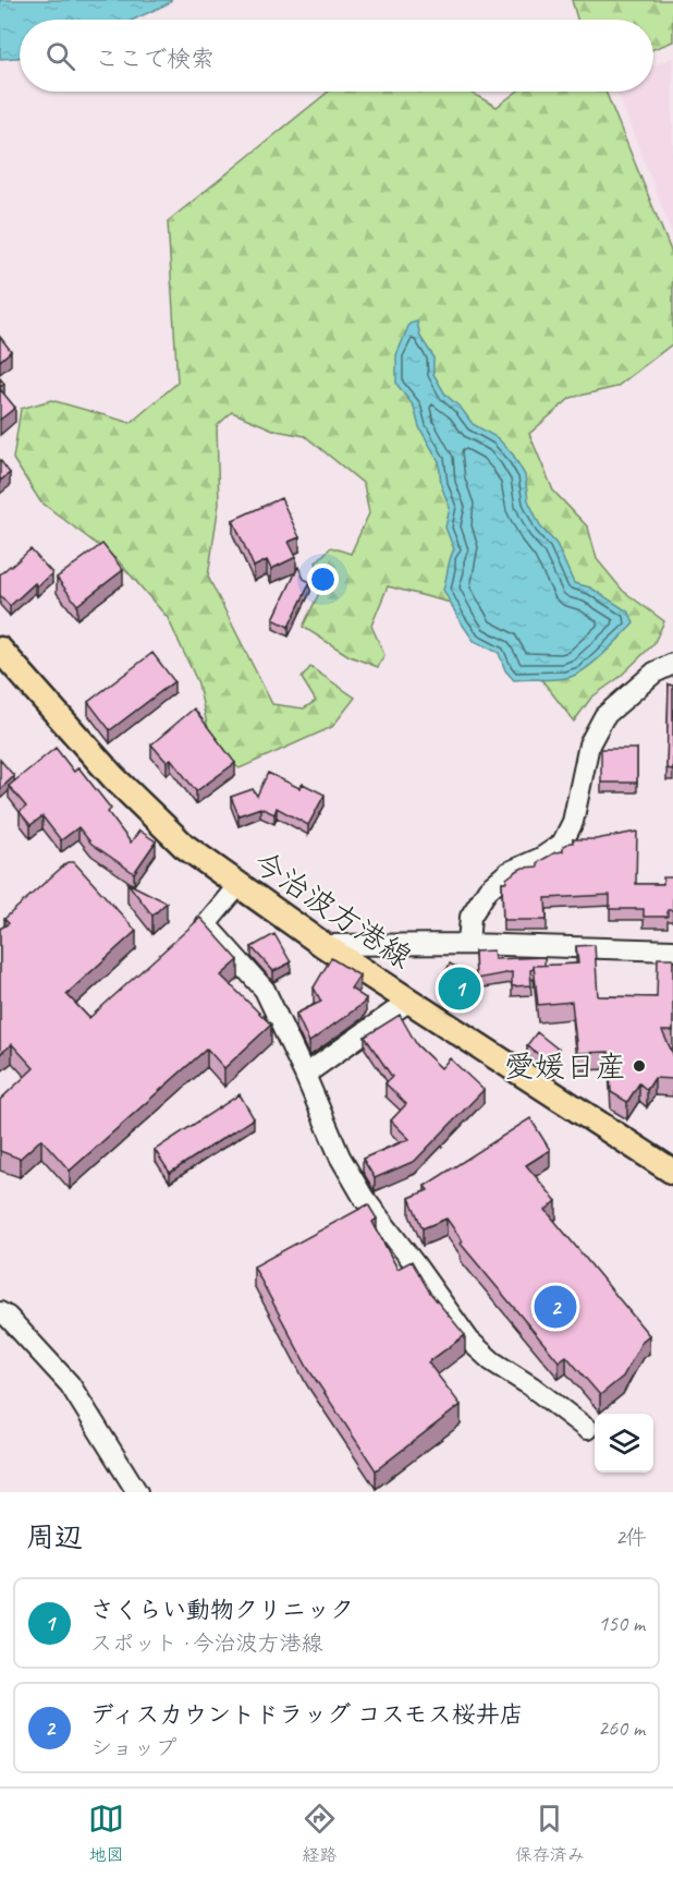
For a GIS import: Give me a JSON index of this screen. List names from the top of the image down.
{
  "streets": {
    "main road": ["今治波方港線"]
  },
  "places": ["愛媛日産"],
  "page": {
    "search": "ここで検索",
    "pins": ["1", "2"],
    "heading": ["周辺", "2件"],
    "list": [
      {
        "mark": "1",
        "name": "さくらい動物クリニック",
        "note": "スポット · 今治波方港線",
        "value": "150 m"
      },
      {
        "mark": "2",
        "name": "ディスカウントドラッグ コスモス桜井店",
        "note": "ショップ",
        "value": "260 m"
      }
    ],
    "nav": ["地図", "経路", "保存済み"]
  }
}
